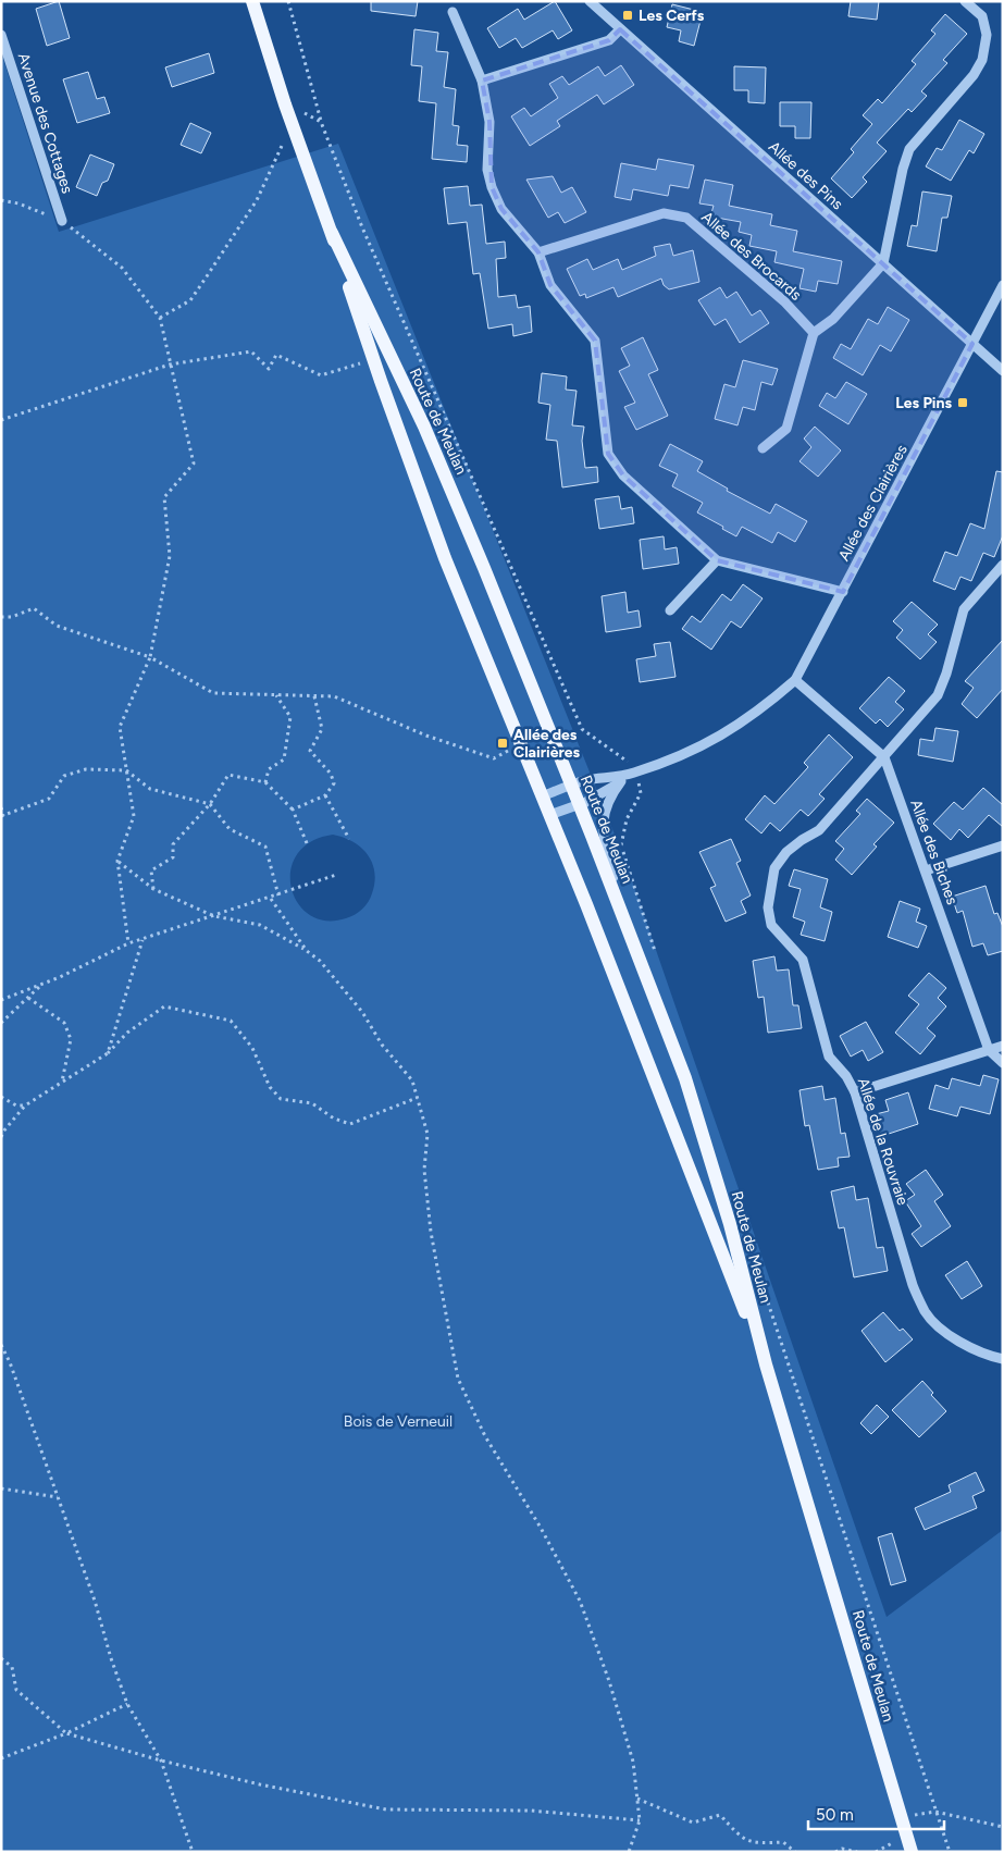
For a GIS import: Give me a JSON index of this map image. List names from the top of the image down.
{
  "streets": {
    "main road": ["Route de Meulan"],
    "street": [
      "Avenue des Cottages",
      "Allée des Pins",
      "Allée des Brocards",
      "Allée des Clairières",
      "Allée des Biches",
      "Allée de la Rouvraie"
    ]
  },
  "crossings": [
    ["Allée des Pins", "Allée des Clairières"],
    ["Route de Meulan", "Allée des Clairières"],
    ["Allée des Clairières", "Allée des Biches"],
    ["Allée des Biches", "Allée de la Rouvraie"]
  ],
  "parks": ["Bois de Verneuil"],
  "places": {
    "transit": ["Les Cerfs", "Les Pins", "Allée des Clairières"]
  },
  "scale_bar": "50 m"
}
